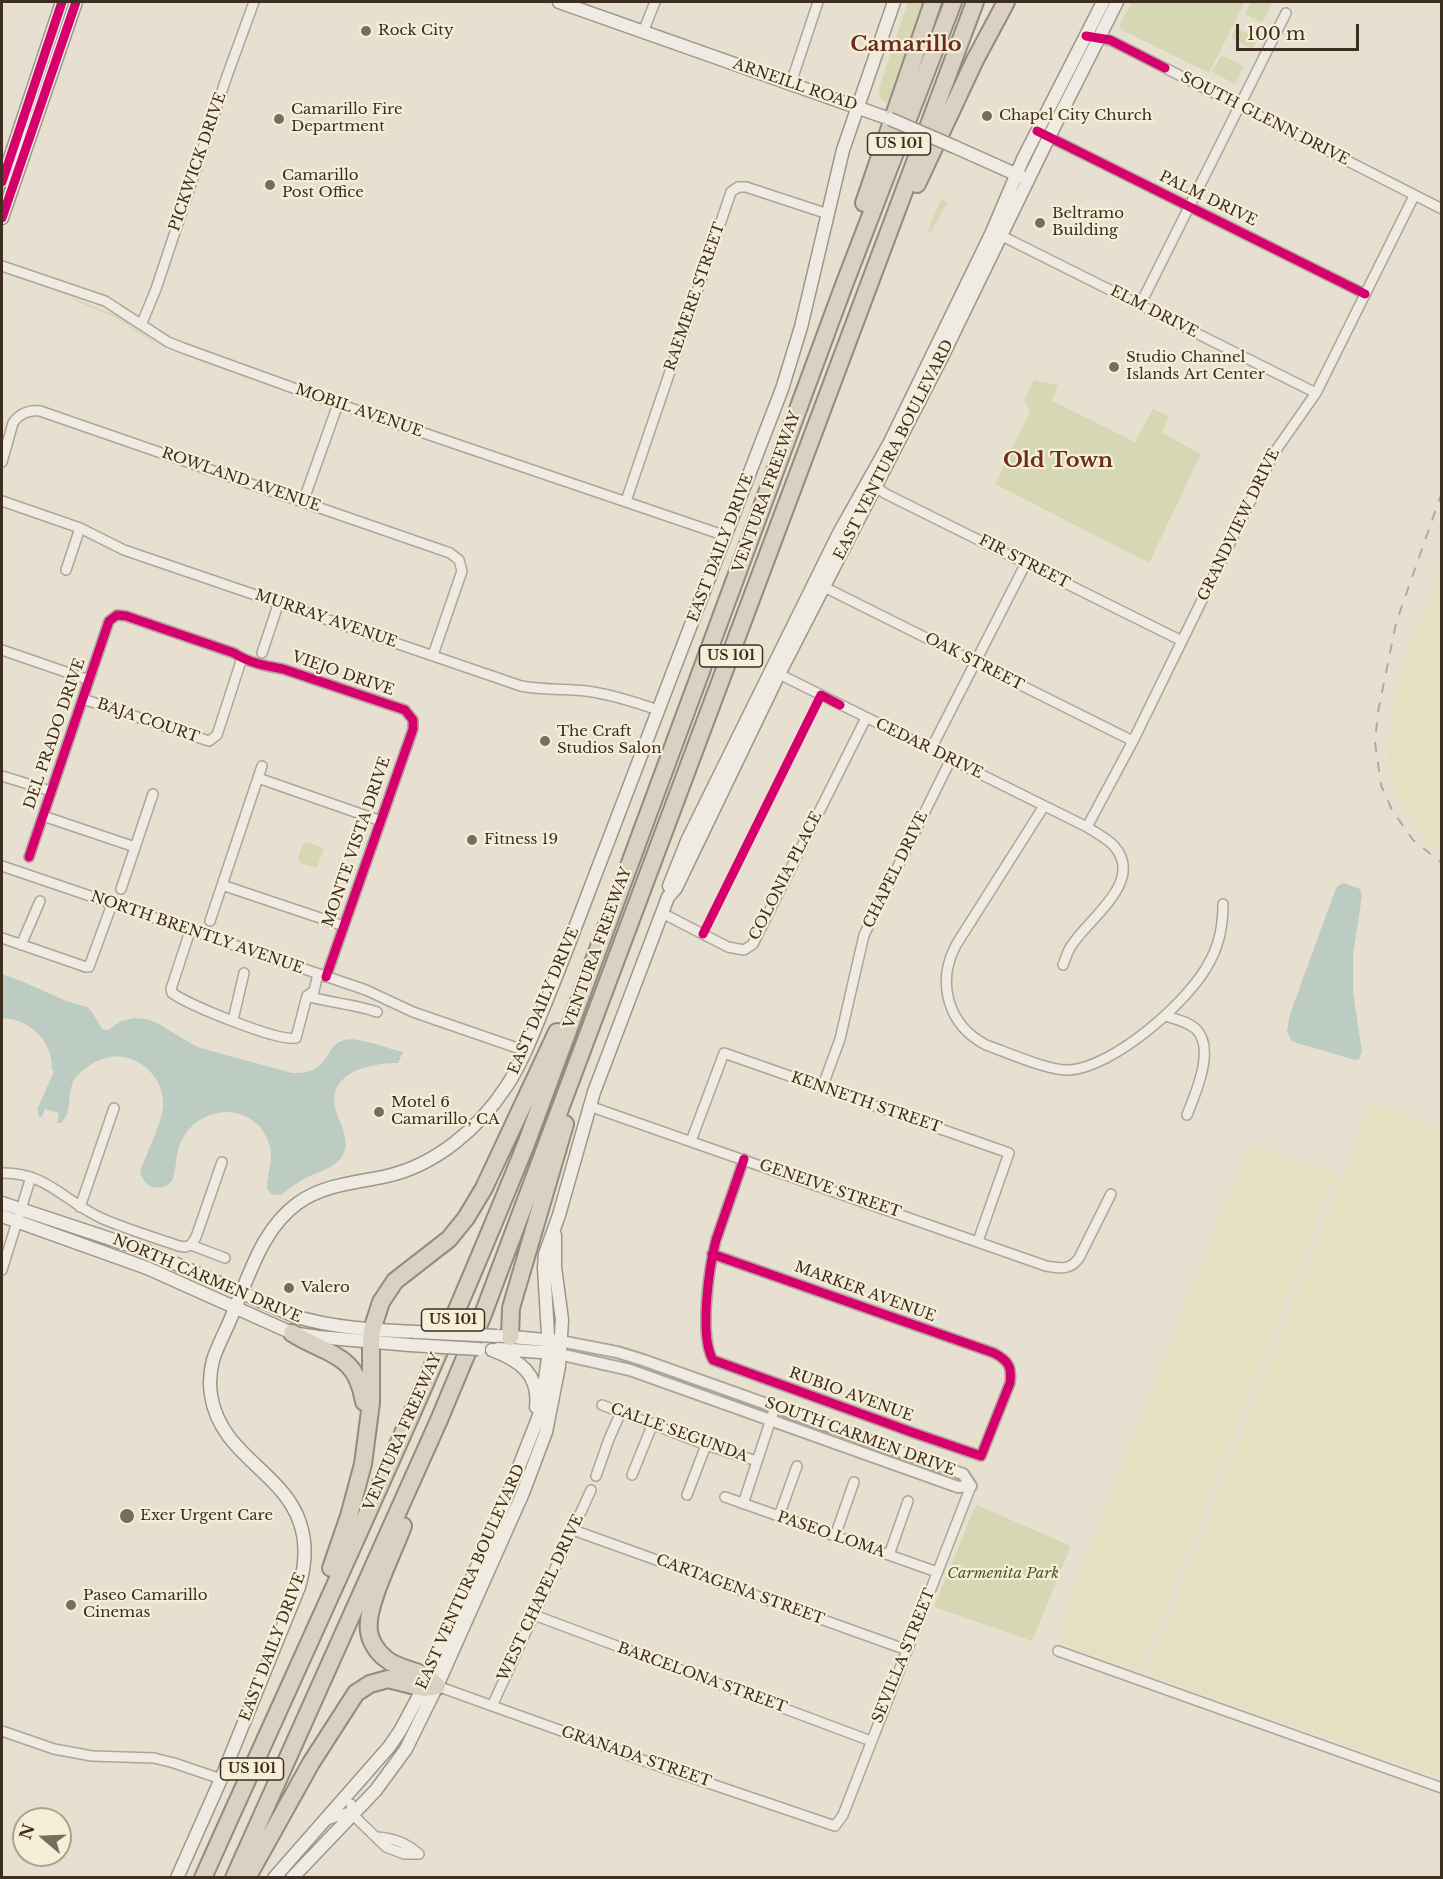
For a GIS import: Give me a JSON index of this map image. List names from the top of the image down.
{
  "streets": {
    "highway": ["US 101", "VENTURA FREEWAY"],
    "main road": [
      "ARNEILL ROAD",
      "EAST VENTURA BOULEVARD",
      "EAST DAILY DRIVE",
      "NORTH CARMEN DRIVE"
    ],
    "street": [
      "SOUTH GLENN DRIVE",
      "PICKWICK DRIVE",
      "PALM DRIVE",
      "RAEMERE STREET",
      "ELM DRIVE",
      "MOBIL AVENUE",
      "ROWLAND AVENUE",
      "GRANDVIEW DRIVE",
      "FIR STREET",
      "MURRAY AVENUE",
      "OAK STREET",
      "VIEJO DRIVE",
      "BAJA COURT",
      "DEL PRADO DRIVE",
      "CEDAR DRIVE",
      "MONTE VISTA DRIVE",
      "CHAPEL DRIVE",
      "COLONIA PLACE",
      "NORTH BRENTLY AVENUE",
      "KENNETH STREET",
      "GENEIVE STREET",
      "MARKER AVENUE",
      "RUBIO AVENUE",
      "CALLE SEGUNDA",
      "SOUTH CARMEN DRIVE",
      "PASEO LOMA",
      "CARTAGENA STREET",
      "WEST CHAPEL DRIVE",
      "SEVILLA STREET",
      "BARCELONA STREET",
      "GRANADA STREET"
    ]
  },
  "crossings": [
    ["ARNEILL ROAD", "EAST VENTURA BOULEVARD"],
    ["ARNEILL ROAD", "EAST DAILY DRIVE"],
    ["SOUTH GLENN DRIVE", "EAST VENTURA BOULEVARD"],
    ["SOUTH GLENN DRIVE", "GRANDVIEW DRIVE"],
    ["PICKWICK DRIVE", "MOBIL AVENUE"],
    ["PALM DRIVE", "EAST VENTURA BOULEVARD"],
    ["PALM DRIVE", "GRANDVIEW DRIVE"],
    ["RAEMERE STREET", "MOBIL AVENUE"],
    ["RAEMERE STREET", "EAST DAILY DRIVE"],
    ["ELM DRIVE", "EAST VENTURA BOULEVARD"],
    ["ELM DRIVE", "GRANDVIEW DRIVE"],
    ["MOBIL AVENUE", "EAST DAILY DRIVE"],
    ["EAST VENTURA BOULEVARD", "FIR STREET"],
    ["EAST VENTURA BOULEVARD", "OAK STREET"],
    ["EAST VENTURA BOULEVARD", "CEDAR DRIVE"],
    ["EAST VENTURA BOULEVARD", "COLONIA PLACE"],
    ["EAST VENTURA BOULEVARD", "GENEIVE STREET"],
    ["EAST VENTURA BOULEVARD", "NORTH CARMEN DRIVE"],
    ["EAST VENTURA BOULEVARD", "SOUTH CARMEN DRIVE"],
    ["EAST VENTURA BOULEVARD", "GRANADA STREET"],
    ["ROWLAND AVENUE", "MURRAY AVENUE"],
    ["GRANDVIEW DRIVE", "FIR STREET"],
    ["GRANDVIEW DRIVE", "OAK STREET"],
    ["GRANDVIEW DRIVE", "CEDAR DRIVE"],
    ["EAST DAILY DRIVE", "MURRAY AVENUE"],
    ["EAST DAILY DRIVE", "NORTH BRENTLY AVENUE"],
    ["EAST DAILY DRIVE", "NORTH CARMEN DRIVE"],
    ["VIEJO DRIVE", "BAJA COURT"],
    ["VIEJO DRIVE", "DEL PRADO DRIVE"],
    ["VIEJO DRIVE", "MONTE VISTA DRIVE"],
    ["BAJA COURT", "DEL PRADO DRIVE"],
    ["CEDAR DRIVE", "CHAPEL DRIVE"],
    ["CEDAR DRIVE", "COLONIA PLACE"],
    ["MONTE VISTA DRIVE", "NORTH BRENTLY AVENUE"],
    ["CHAPEL DRIVE", "KENNETH STREET"],
    ["KENNETH STREET", "GENEIVE STREET"],
    ["NORTH CARMEN DRIVE", "SOUTH CARMEN DRIVE"],
    ["MARKER AVENUE", "RUBIO AVENUE"],
    ["CALLE SEGUNDA", "SOUTH CARMEN DRIVE"],
    ["CALLE SEGUNDA", "PASEO LOMA"],
    ["SOUTH CARMEN DRIVE", "SEVILLA STREET"],
    ["PASEO LOMA", "SEVILLA STREET"],
    ["CARTAGENA STREET", "WEST CHAPEL DRIVE"],
    ["CARTAGENA STREET", "SEVILLA STREET"],
    ["WEST CHAPEL DRIVE", "BARCELONA STREET"],
    ["WEST CHAPEL DRIVE", "GRANADA STREET"],
    ["SEVILLA STREET", "BARCELONA STREET"],
    ["SEVILLA STREET", "GRANADA STREET"]
  ],
  "districts": ["Camarillo", "Old Town"],
  "parks": ["Carmenita Park"],
  "places": [
    "Rock City",
    "Chapel City Church",
    "Camarillo Fire Department",
    "Camarillo Post Office",
    "Beltramo Building",
    "Studio Channel Islands Art Center",
    "The Craft Studios Salon",
    "Fitness 19",
    "Motel 6 Camarillo, CA",
    "Valero",
    "Exer Urgent Care",
    "Paseo Camarillo Cinemas"
  ],
  "scale_bar": "100 m",
  "north": "left"
}
